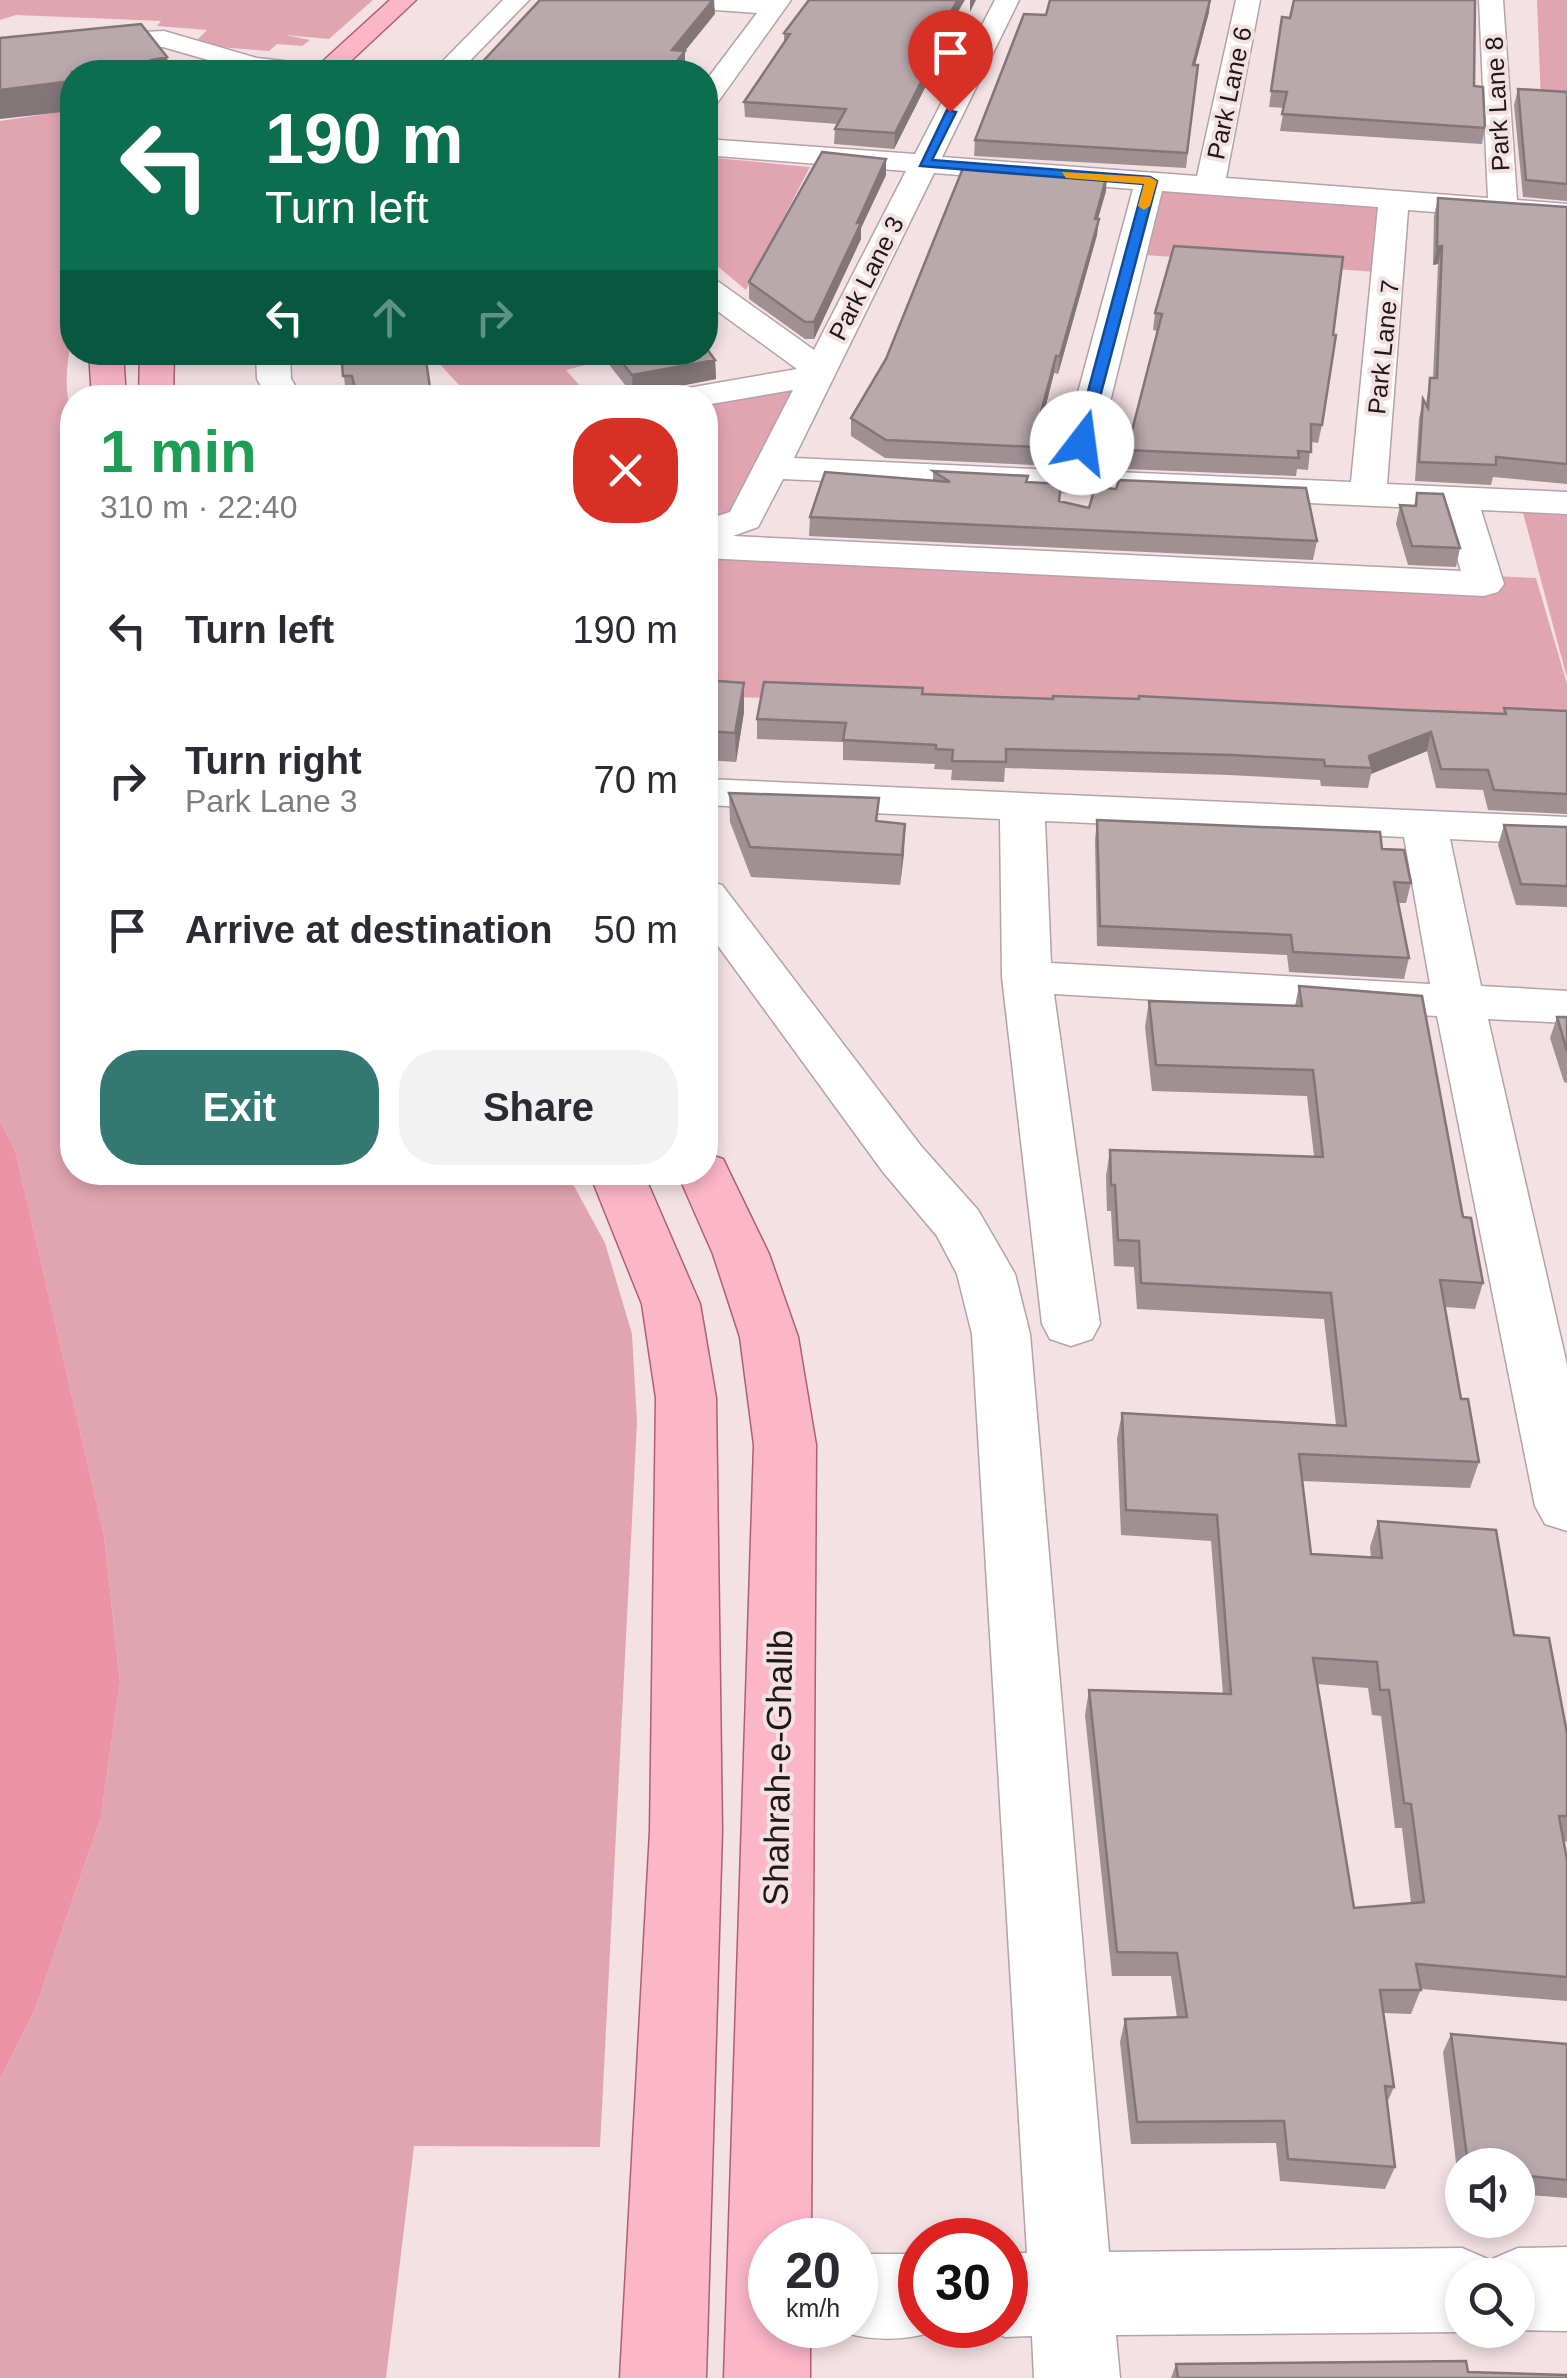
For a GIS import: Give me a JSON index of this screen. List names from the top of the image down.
{
  "streets": {
    "main road": ["Shahrah-e-Ghalib"],
    "street": [
      "Park Lane 6",
      "Park Lane 8",
      "Park Lane 3",
      "Park Lane 7"
    ]
  },
  "page": {
    "turn": ["190 m", "Turn left"],
    "heading": ["1 min", "310 m · 22:40"],
    "list": [
      {
        "name": "Turn left",
        "value": "190 m"
      },
      {
        "name": "Turn right",
        "note": "Park Lane 3",
        "value": "70 m"
      },
      {
        "name": "Arrive at destination",
        "value": "50 m"
      }
    ],
    "buttons": ["Exit", "Share"],
    "speed": "20 km/h",
    "limit": "30"
  }
}
